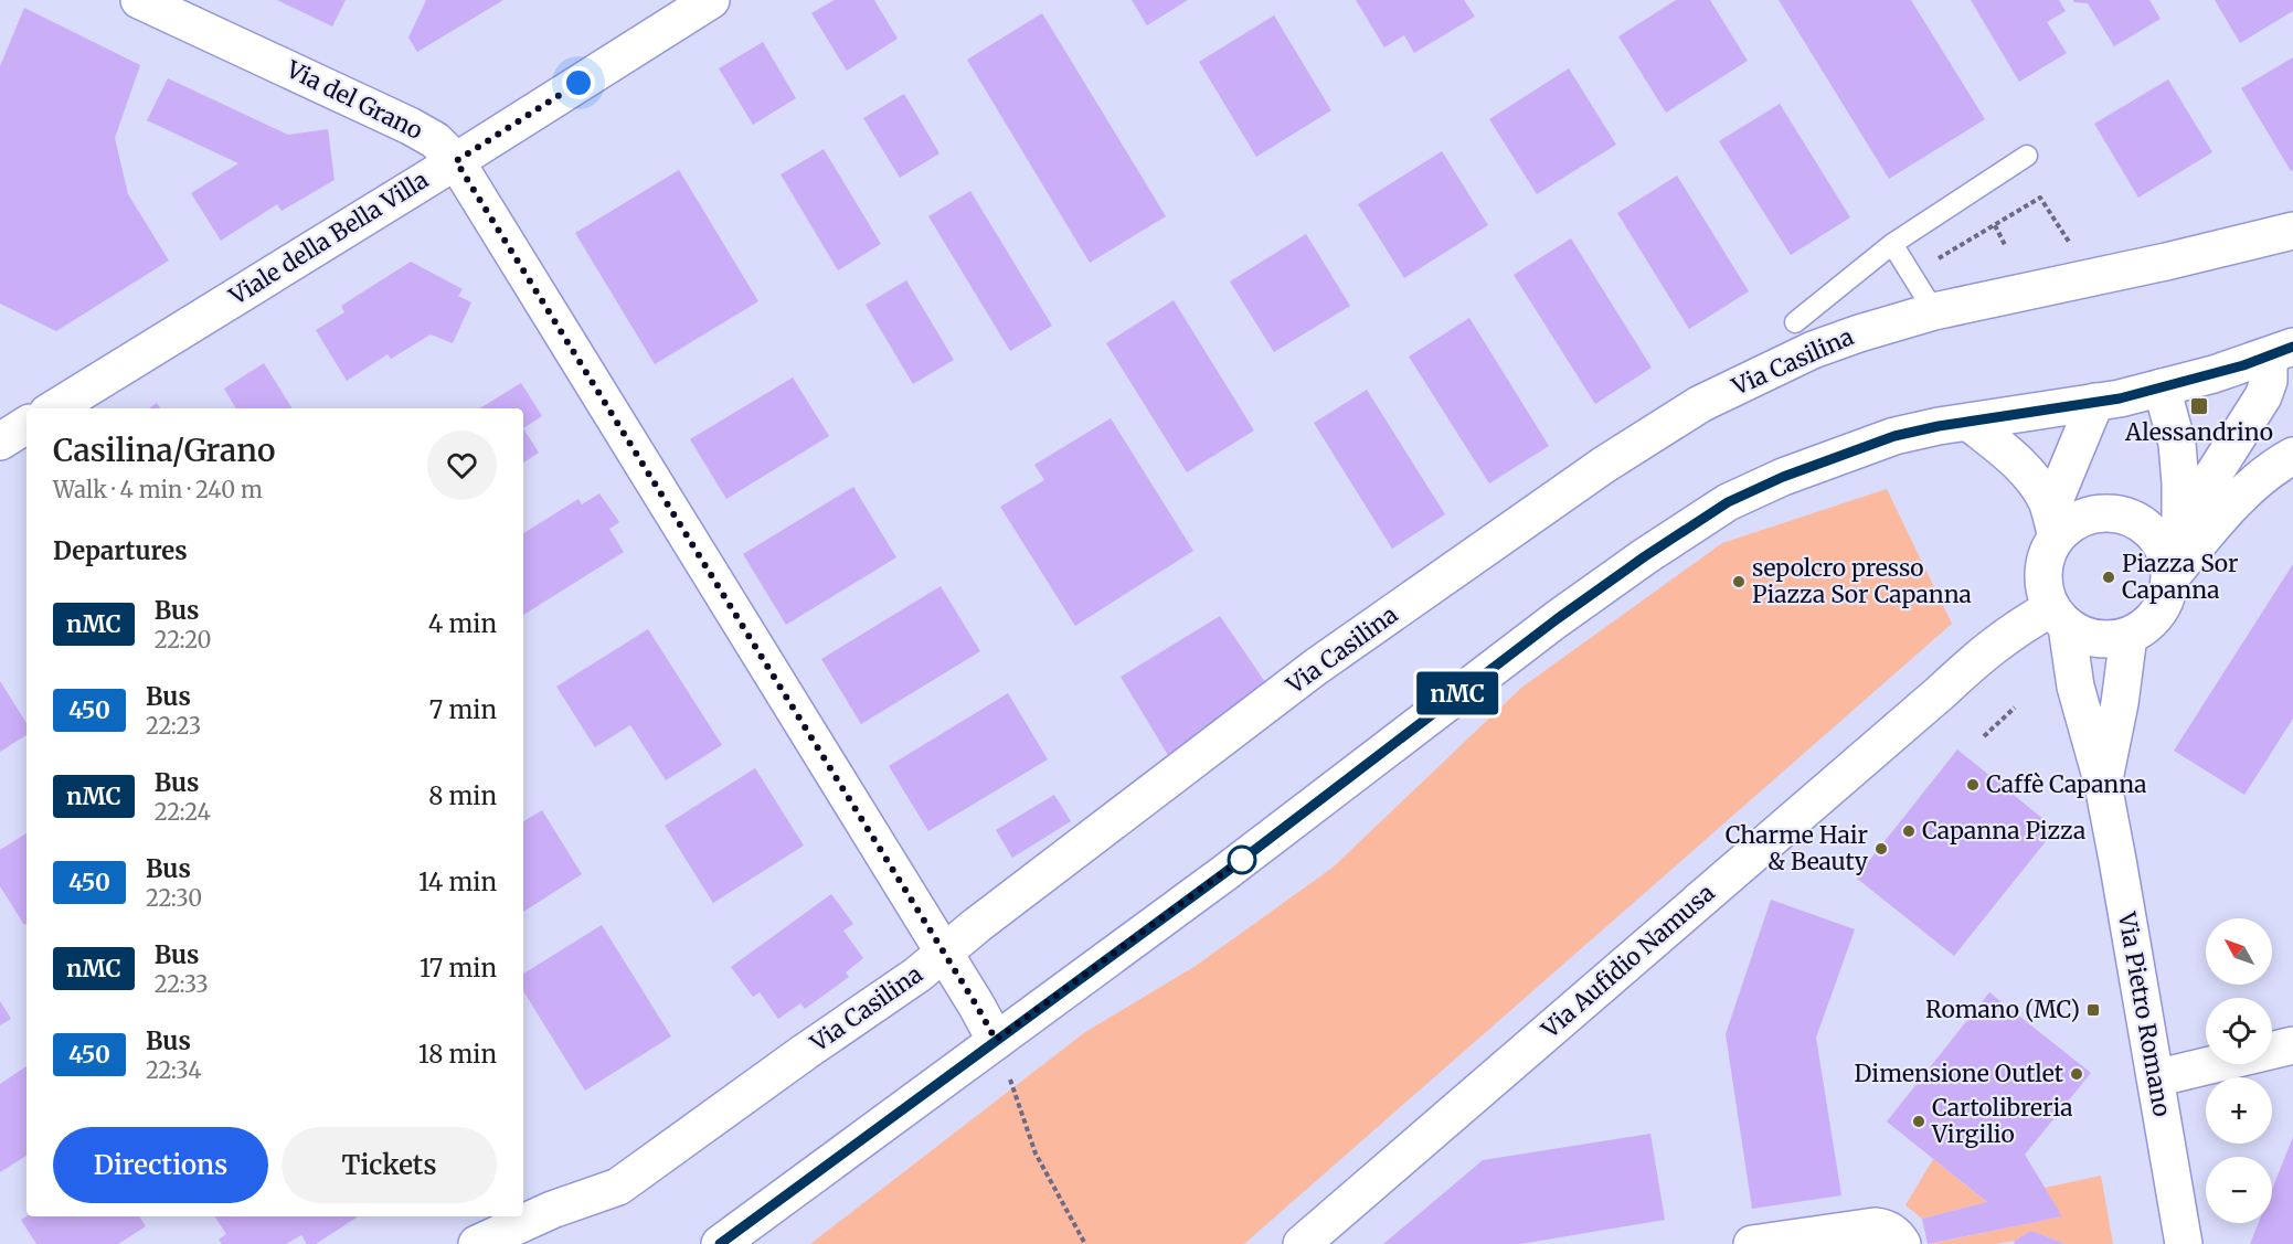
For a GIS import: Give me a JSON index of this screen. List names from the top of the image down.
{
  "streets": {
    "street": [
      "Via del Grano",
      "Viale della Bella Villa",
      "Via Casilina",
      "Via Aufidio Namusa",
      "Via Pietro Romano"
    ]
  },
  "crossings": [
    ["Via del Grano", "Viale della Bella Villa"],
    ["Via del Grano", "Via Casilina"],
    ["Via Aufidio Namusa", "Via Pietro Romano"]
  ],
  "places": {
    "transit": ["Alessandrino", "Romano (MC)"],
    "other": [
      "Piazza Sor Capanna",
      "sepolcro presso Piazza Sor Capanna",
      "Caffè Capanna",
      "Capanna Pizza",
      "Charme Hair & Beauty",
      "Dimensione Outlet",
      "Cartolibreria Virgilio"
    ]
  },
  "lines": ["bus line nMC"],
  "north": "top left",
  "page": {
    "on_map": "nMC",
    "heading": [
      ["Casilina/Grano", "Walk · 4 min · 240 m"],
      "Departures"
    ],
    "list": [
      {
        "mark": "nMC",
        "name": "Bus",
        "note": "22:20",
        "value": "4 min"
      },
      {
        "mark": "450",
        "name": "Bus",
        "note": "22:23",
        "value": "7 min"
      },
      {
        "mark": "nMC",
        "name": "Bus",
        "note": "22:24",
        "value": "8 min"
      },
      {
        "mark": "450",
        "name": "Bus",
        "note": "22:30",
        "value": "14 min"
      },
      {
        "mark": "nMC",
        "name": "Bus",
        "note": "22:33",
        "value": "17 min"
      },
      {
        "mark": "450",
        "name": "Bus",
        "note": "22:34",
        "value": "18 min"
      }
    ],
    "map_buttons": ["+", "−"],
    "buttons": ["Directions", "Tickets"]
  }
}
